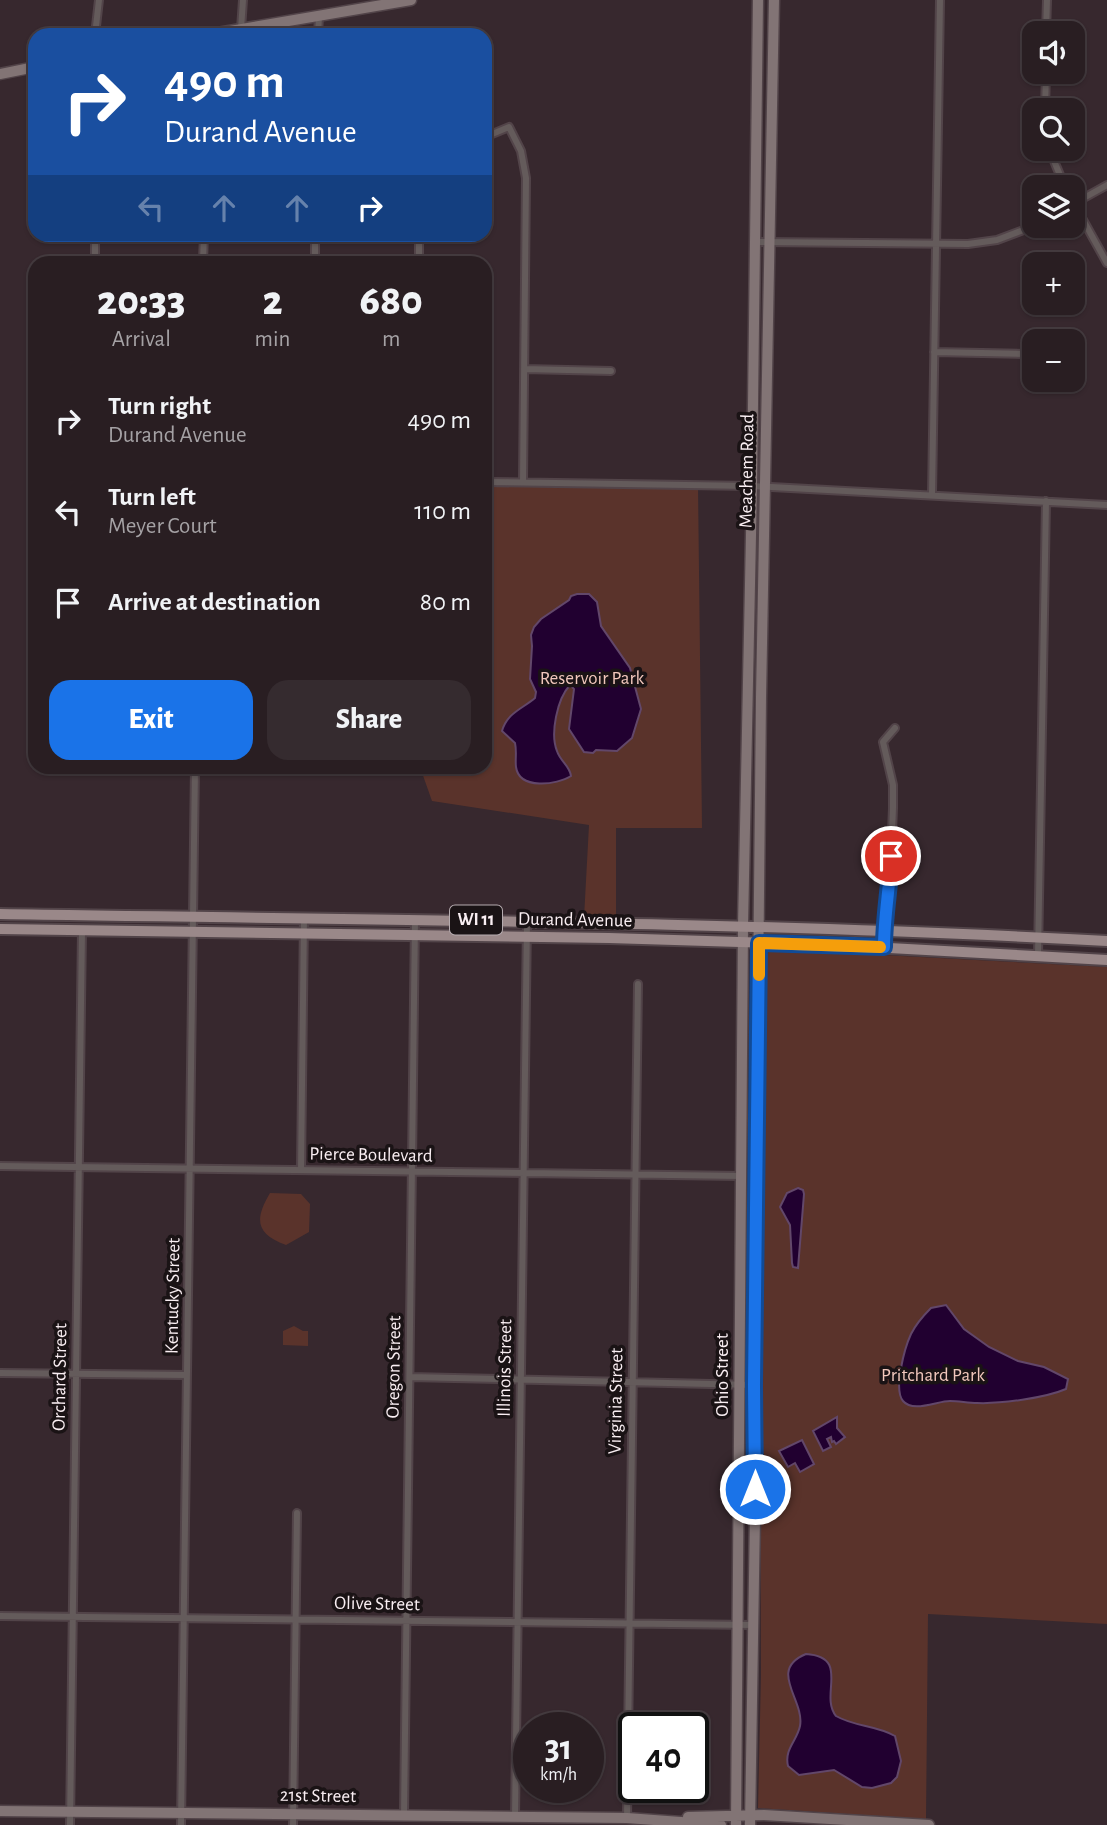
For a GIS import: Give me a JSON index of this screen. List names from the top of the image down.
{
  "streets": {
    "main road": ["WI 11", "Durand Avenue"],
    "street": [
      "Meachem Road",
      "Pierce Boulevard",
      "Kentucky Street",
      "Oregon Street",
      "Illinois Street",
      "Ohio Street",
      "Orchard Street",
      "Virginia Street",
      "Olive Street",
      "21st Street"
    ]
  },
  "crossings": [
    ["Meachem Road", "Durand Avenue"],
    ["Meachem Road", "Ohio Street"],
    ["Durand Avenue", "Kentucky Street"],
    ["Durand Avenue", "Oregon Street"],
    ["Durand Avenue", "Illinois Street"],
    ["Durand Avenue", "Ohio Street"],
    ["Durand Avenue", "Orchard Street"],
    ["Pierce Boulevard", "Kentucky Street"],
    ["Pierce Boulevard", "Oregon Street"],
    ["Pierce Boulevard", "Illinois Street"],
    ["Pierce Boulevard", "Ohio Street"],
    ["Pierce Boulevard", "Orchard Street"],
    ["Pierce Boulevard", "Virginia Street"],
    ["Kentucky Street", "Olive Street"],
    ["Kentucky Street", "21st Street"],
    ["Oregon Street", "Olive Street"],
    ["Oregon Street", "21st Street"],
    ["Illinois Street", "Olive Street"],
    ["Illinois Street", "21st Street"],
    ["Ohio Street", "Olive Street"],
    ["Ohio Street", "21st Street"],
    ["Orchard Street", "Olive Street"],
    ["Orchard Street", "21st Street"],
    ["Virginia Street", "Olive Street"],
    ["Virginia Street", "21st Street"]
  ],
  "parks": ["Reservoir Park", "Pritchard Park"],
  "page": {
    "map_buttons": ["+", "−"],
    "turn": ["490 m", "Durand Avenue"],
    "eta": [
      "20:33",
      "Arrival",
      "2",
      "min",
      "680",
      "m"
    ],
    "list": [
      {
        "name": "Turn right",
        "note": "Durand Avenue",
        "value": "490 m"
      },
      {
        "name": "Turn left",
        "note": "Meyer Court",
        "value": "110 m"
      },
      {
        "name": "Arrive at destination",
        "value": "80 m"
      }
    ],
    "buttons": ["Exit", "Share"],
    "speed": "31 km/h",
    "limit": "40"
  }
}
